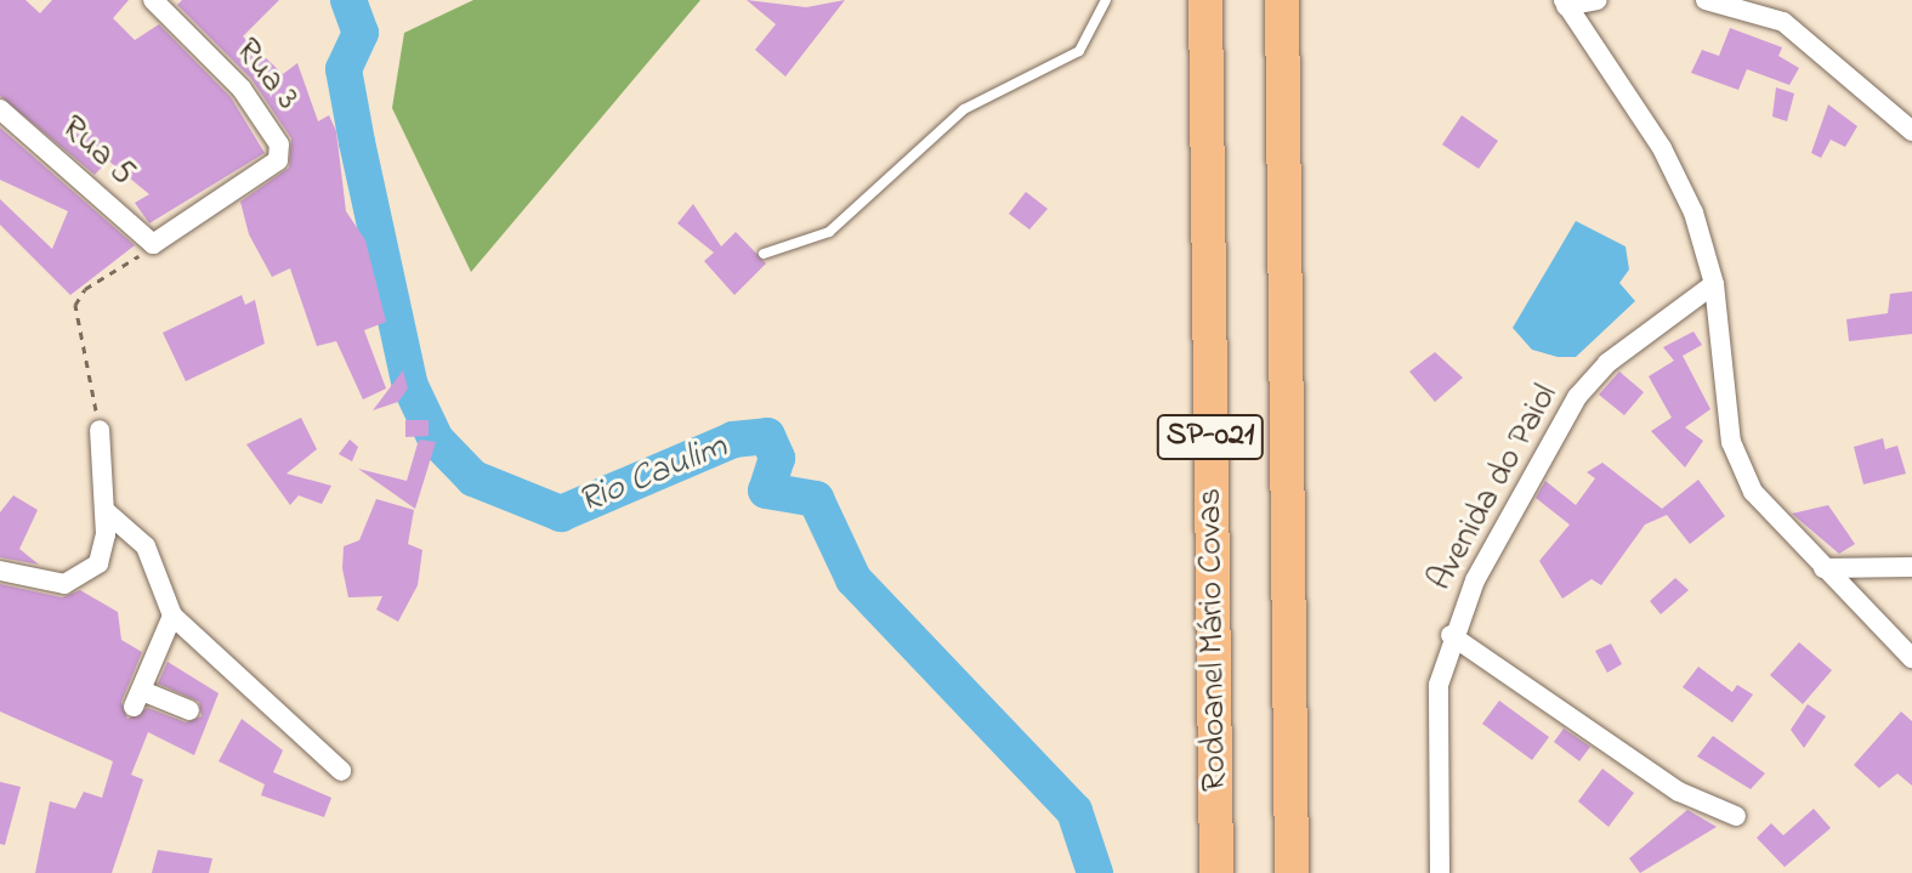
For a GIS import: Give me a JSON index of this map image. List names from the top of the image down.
{
  "streets": {
    "highway": ["SP-021", "Rodoanel Mário Covas"],
    "street": ["Rua 3", "Rua 5", "Avenida do Paiol"]
  },
  "crossings": [
    ["Rua 3", "Rua 5"]
  ],
  "water": ["Rio Caulim"]
}
